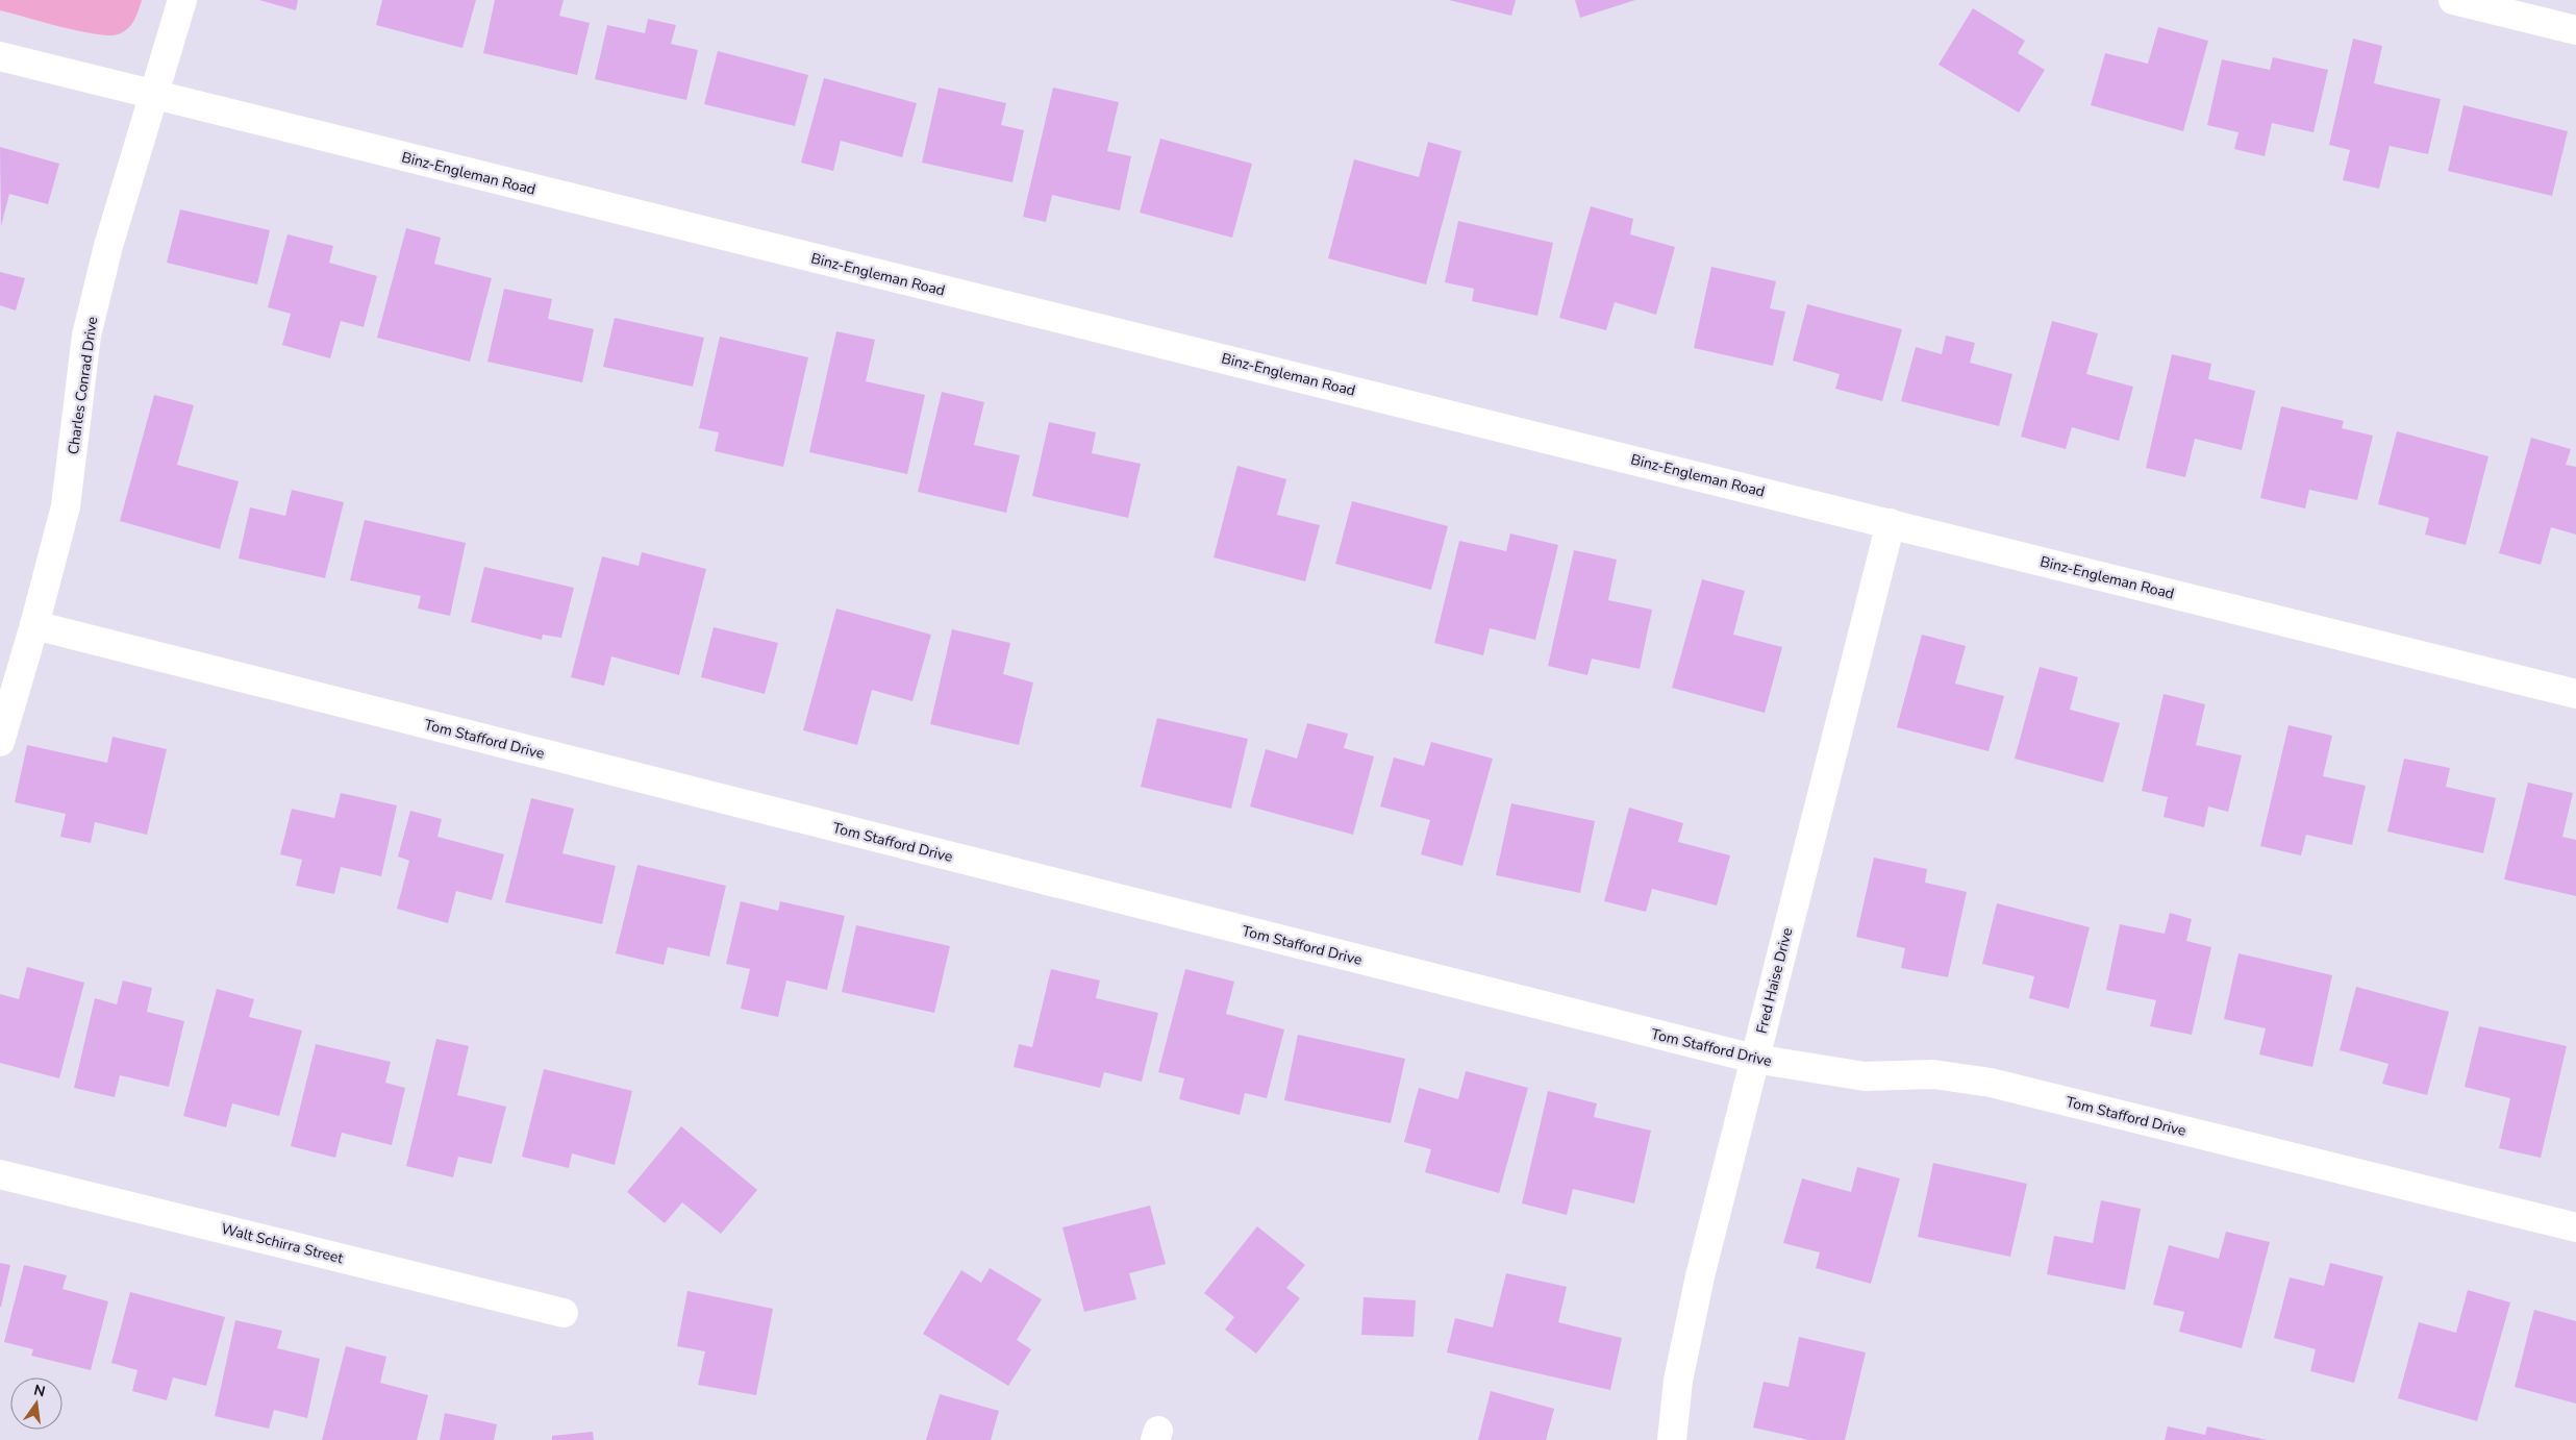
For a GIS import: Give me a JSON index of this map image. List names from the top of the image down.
{
  "streets": {
    "street": [
      "Binz-Engleman Road",
      "Charles Conrad Drive",
      "Tom Stafford Drive",
      "Fred Haise Drive",
      "Walt Schirra Street"
    ]
  },
  "crossings": [
    ["Binz-Engleman Road", "Charles Conrad Drive"],
    ["Binz-Engleman Road", "Fred Haise Drive"],
    ["Charles Conrad Drive", "Tom Stafford Drive"],
    ["Tom Stafford Drive", "Fred Haise Drive"]
  ],
  "north": "top"
}
